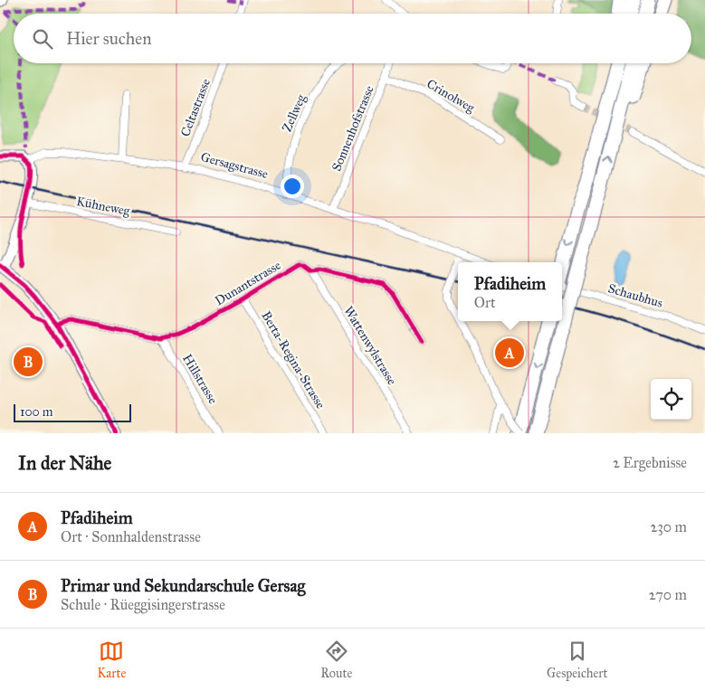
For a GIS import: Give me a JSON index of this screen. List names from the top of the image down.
{
  "streets": {
    "street": [
      "Crinolweg",
      "Celtastrasse",
      "Zellweg",
      "Sonnenhofstrasse",
      "Gersagstrasse",
      "Kühneweg",
      "Dunantstrasse",
      "Schaubhus",
      "Wattenwylstrasse",
      "Berta-Regina-Strasse",
      "Hillstrasse"
    ]
  },
  "crossings": [
    ["Crinolweg", "Sonnenhofstrasse"],
    ["Celtastrasse", "Gersagstrasse"],
    ["Zellweg", "Gersagstrasse"],
    ["Sonnenhofstrasse", "Gersagstrasse"],
    ["Dunantstrasse", "Wattenwylstrasse"],
    ["Dunantstrasse", "Berta-Regina-Strasse"],
    ["Dunantstrasse", "Hillstrasse"]
  ],
  "scale_bar": "100 m",
  "page": {
    "search": "Hier suchen",
    "popup": ["Pfadiheim", "Ort"],
    "pins": ["A", "B"],
    "scale": "100 m",
    "heading": ["In der Nähe", "2 Ergebnisse"],
    "list": [
      {
        "mark": "A",
        "name": "Pfadiheim",
        "note": "Ort · Sonnhaldenstrasse",
        "value": "230 m"
      },
      {
        "mark": "B",
        "name": "Primar und Sekundarschule Gersag",
        "note": "Schule · Rüeggisingerstrasse",
        "value": "270 m"
      }
    ],
    "nav": ["Karte", "Route", "Gespeichert"]
  }
}
